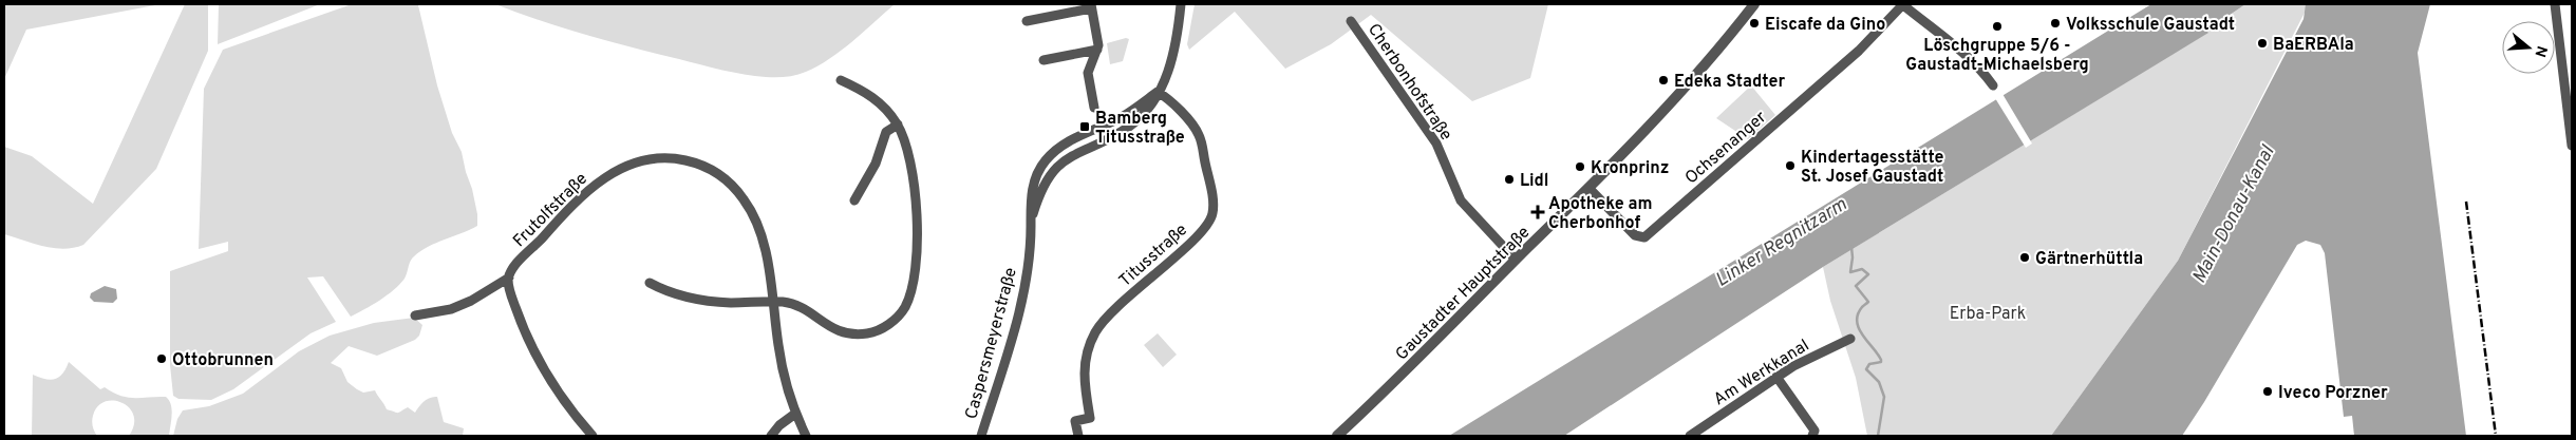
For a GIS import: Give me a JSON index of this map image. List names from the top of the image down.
{
  "streets": {
    "street": [
      "Cherbonhofstraße",
      "Ochsenanger",
      "Frutolfstraße",
      "Titusstraße",
      "Gaustadter Hauptstraße",
      "Caspersmeyerstraße",
      "Am Werkkanal"
    ]
  },
  "crossings": [
    ["Cherbonhofstraße", "Gaustadter Hauptstraße"],
    ["Ochsenanger", "Gaustadter Hauptstraße"],
    ["Titusstraße", "Caspersmeyerstraße"]
  ],
  "water": ["Main-Donau-Kanal", "Linker Regnitzarm"],
  "parks": ["Erba-Park"],
  "places": {
    "other": [
      "Eiscafe da Gino",
      "Volksschule Gaustadt",
      "Löschgruppe 5/6 - Gaustadt-Michaelsberg",
      "BaERBAla",
      "Edeka Stadter",
      "Kindertagesstätte St. Josef Gaustadt",
      "Kronprinz",
      "Lidl",
      "Gärtnerhüttla",
      "Ottobrunnen",
      "Iveco Porzner"
    ],
    "transit": ["Bamberg Titusstraße"],
    "health": ["Apotheke am Cherbonhof"]
  },
  "north": "right"
}
